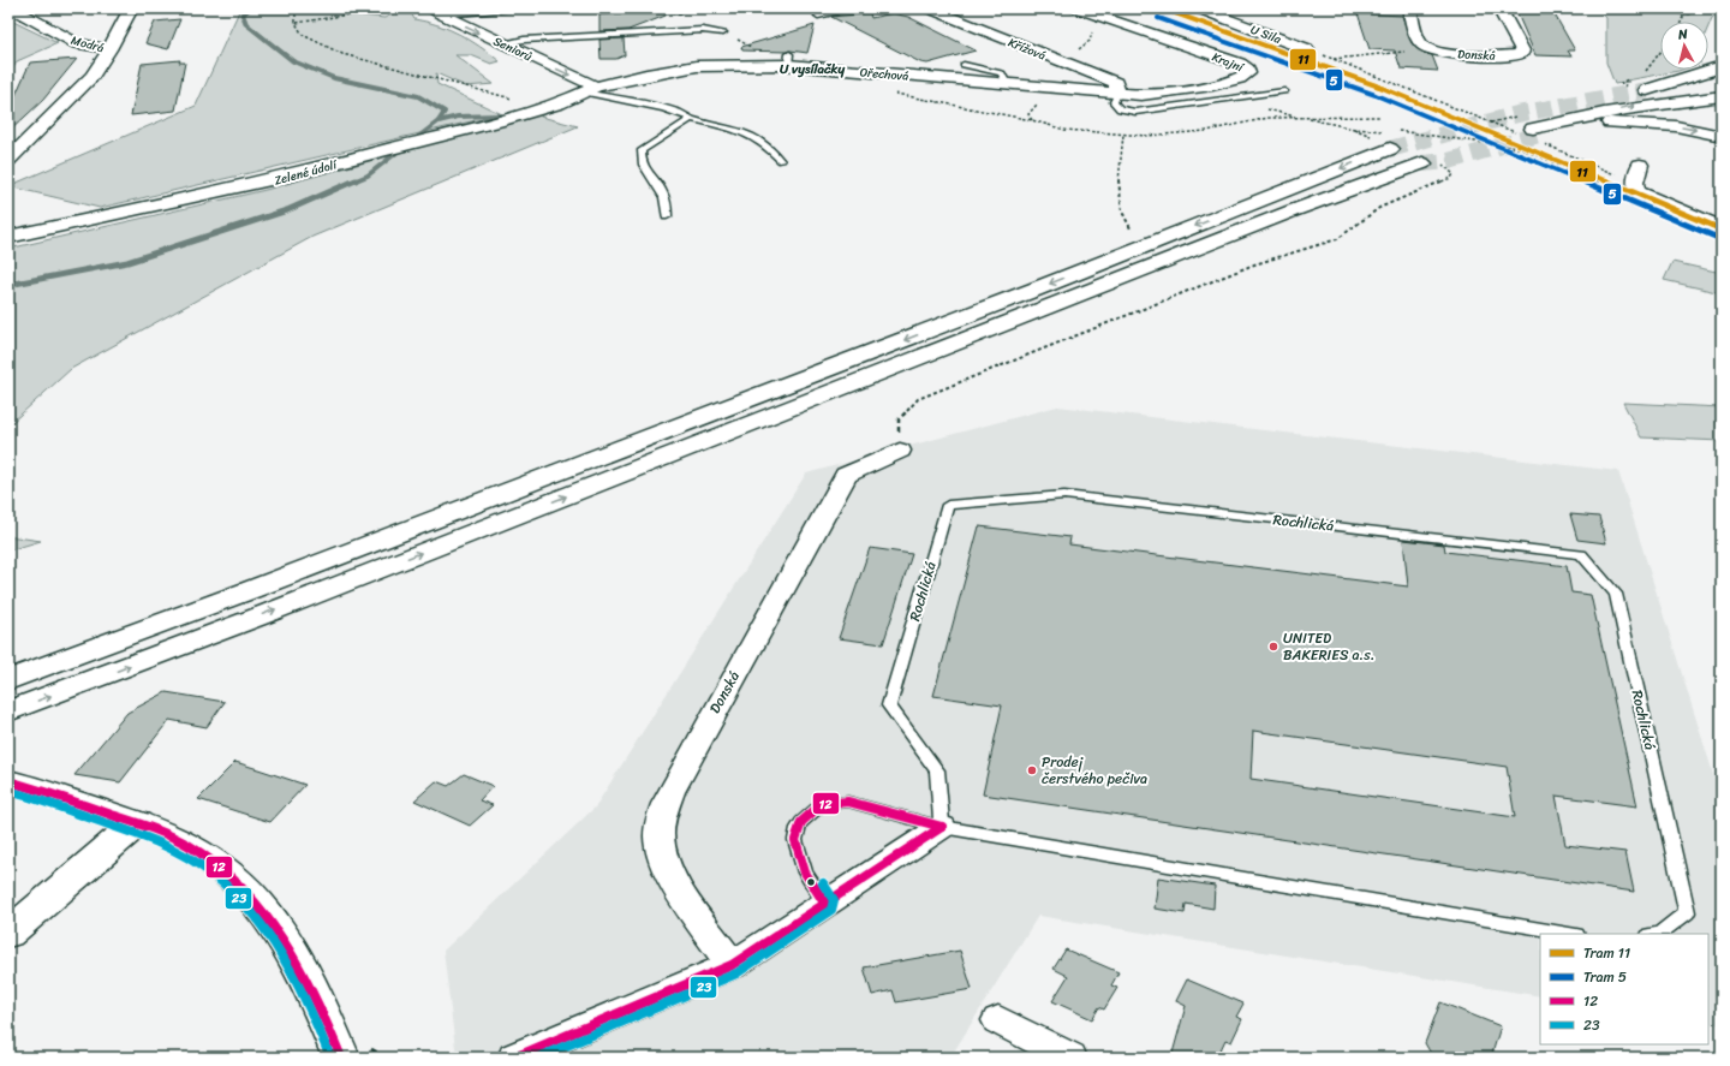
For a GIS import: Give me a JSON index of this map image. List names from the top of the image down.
{
  "streets": {
    "street": [
      "U Sila",
      "Modrá",
      "Seniorů",
      "Křížová",
      "Donská",
      "Krajní",
      "Ořechová",
      "Zelené údolí"
    ],
    "lane": ["Rochlická"]
  },
  "crossings": [
    ["Seniorů", "Ořechová"],
    ["Seniorů", "Zelené údolí"],
    ["Křížová", "Krajní"],
    ["Křížová", "Ořechová"],
    ["Krajní", "Ořechová"],
    ["Ořechová", "Zelené údolí"]
  ],
  "one_way": ["Seniorů"],
  "districts": ["U vysílačky"],
  "places": ["UNITED BAKERIES a.s.", "Prodej čerstvého pečiva"],
  "lines": [
    "tram line 11",
    "tram line 5",
    "transit line 12",
    "transit line 23"
  ],
  "legend": [
    "Tram 11",
    "Tram 5",
    "12",
    "23"
  ],
  "north": "top"
}
